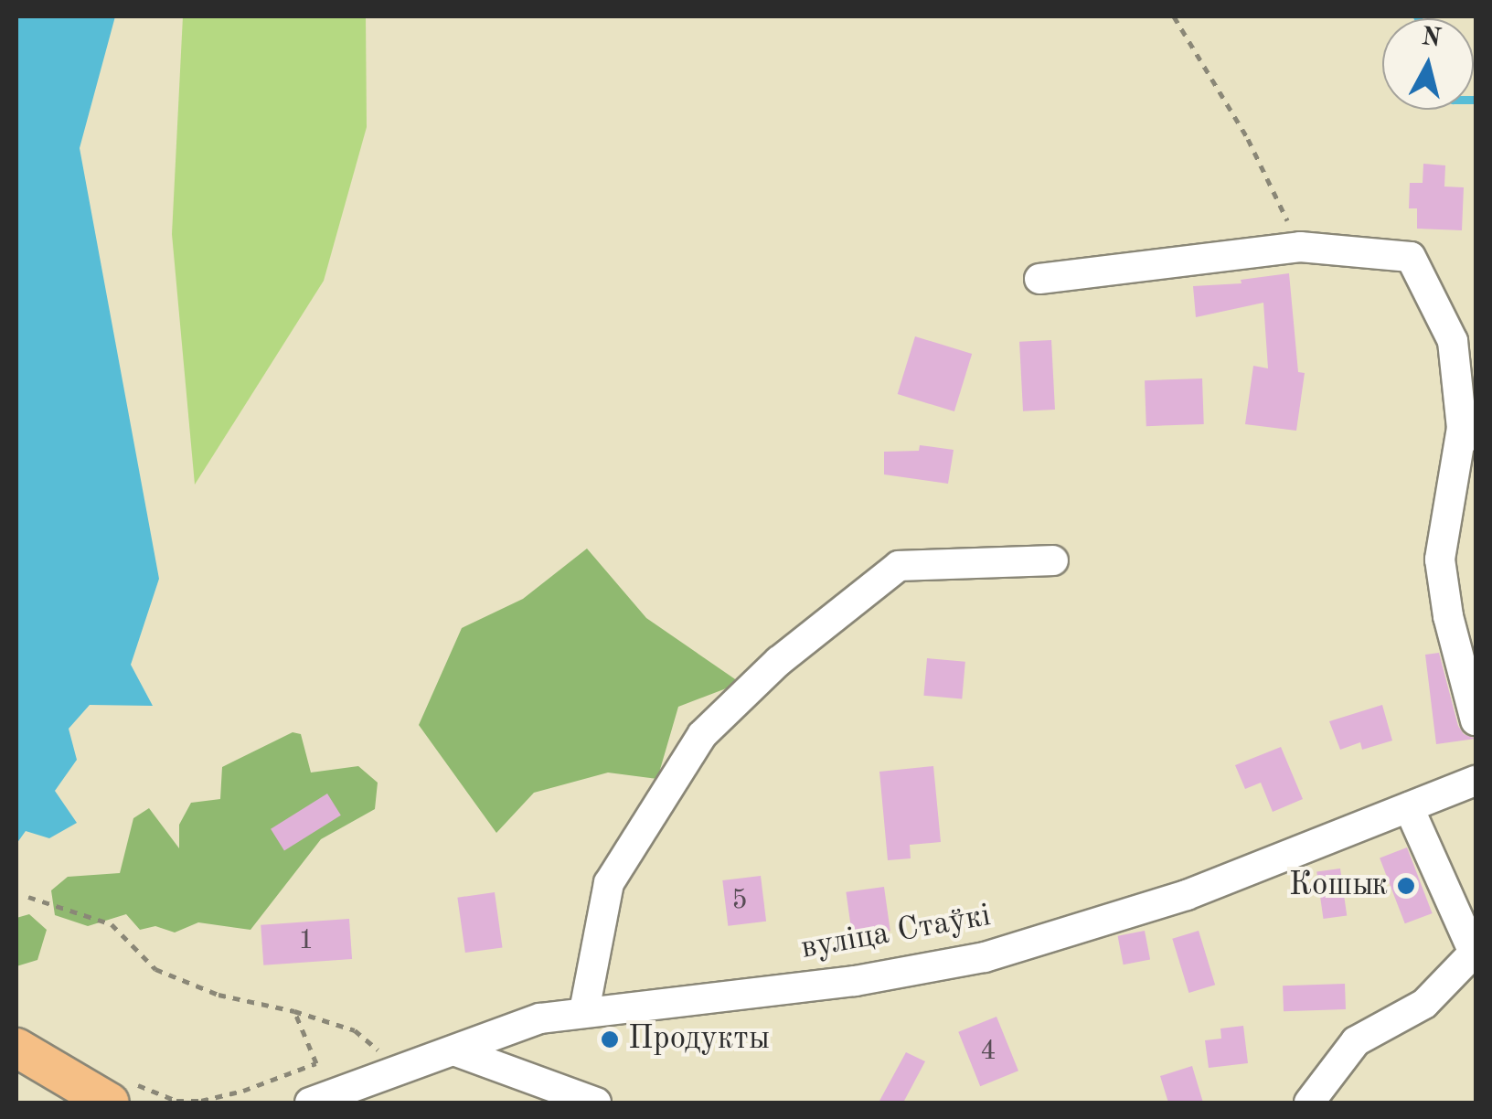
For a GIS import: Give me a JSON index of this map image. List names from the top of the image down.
{
  "streets": {
    "street": ["вуліца Стаўкі"]
  },
  "places": ["Кошык", "Продукты"],
  "house_numbers": ["5", "1", "4"],
  "north": "top"
}
